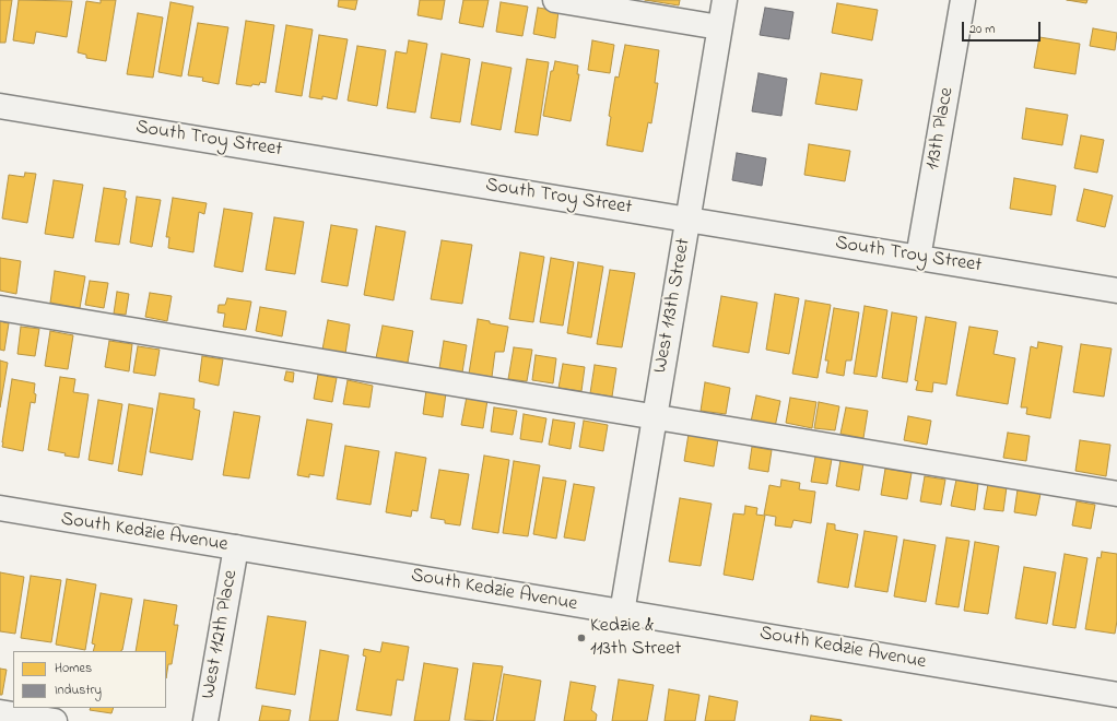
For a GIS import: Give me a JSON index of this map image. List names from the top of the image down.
{
  "streets": {
    "street": [
      "113th Place",
      "South Troy Street",
      "West 113th Street",
      "South Kedzie Avenue",
      "West 112th Place"
    ]
  },
  "crossings": [
    ["113th Place", "South Troy Street"],
    ["South Troy Street", "West 113th Street"],
    ["West 113th Street", "South Kedzie Avenue"],
    ["South Kedzie Avenue", "West 112th Place"]
  ],
  "places": ["Kedzie & 113th Street"],
  "legend": ["Homes", "Industry"],
  "scale_bar": "20 m"
}
